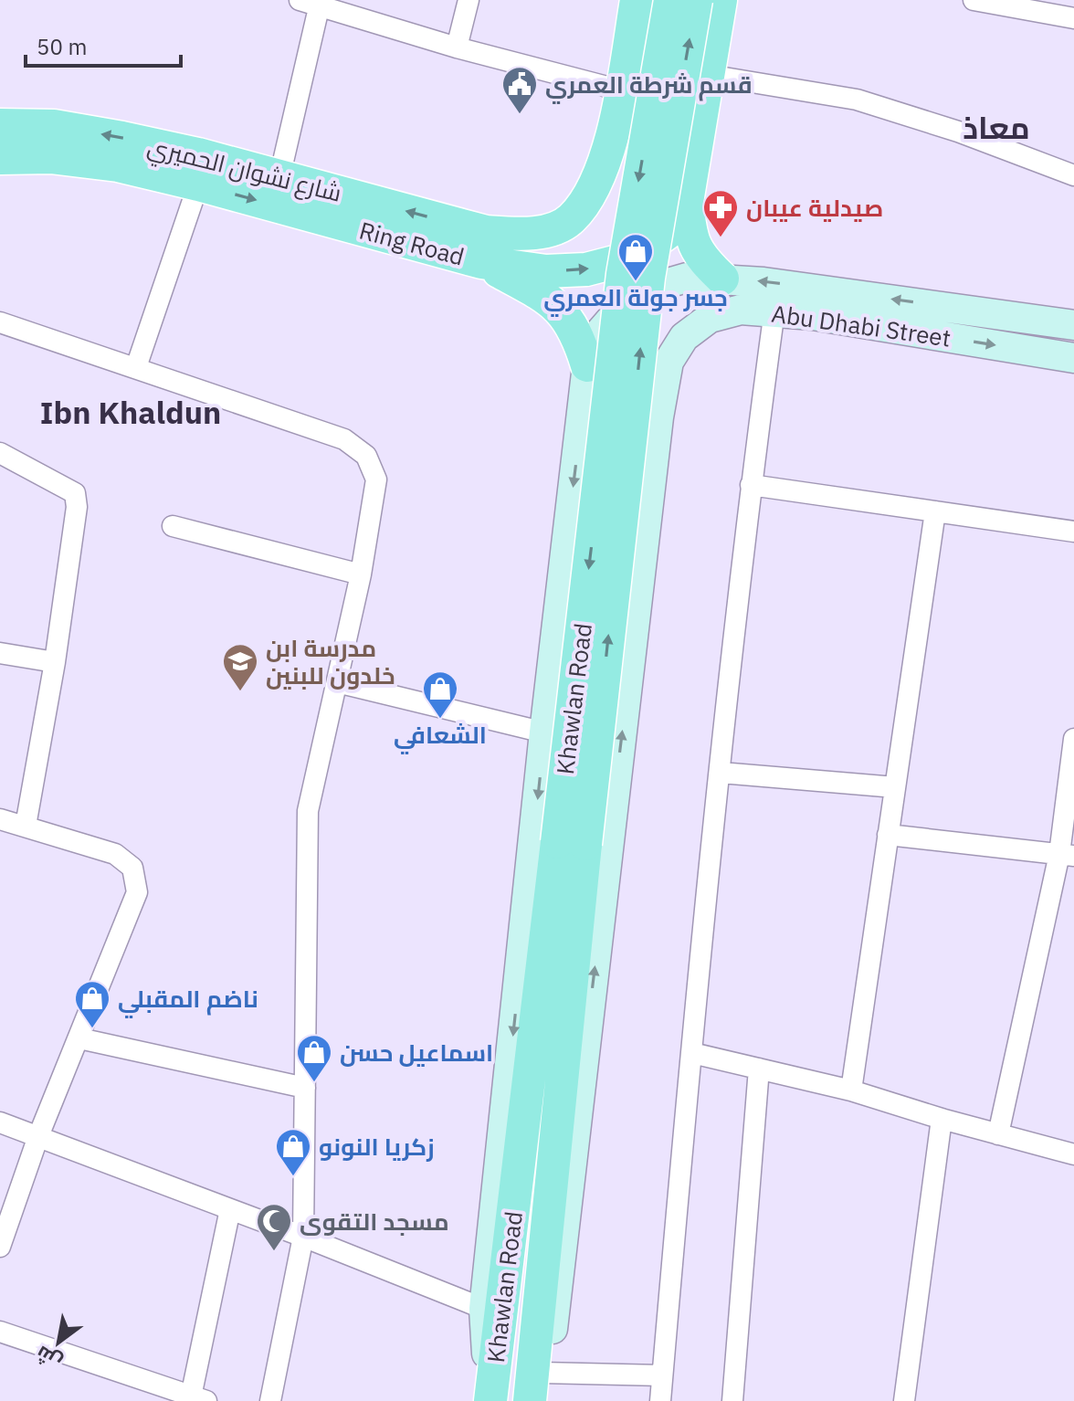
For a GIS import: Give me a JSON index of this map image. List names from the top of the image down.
{
  "streets": {
    "main road": [
      "شارع نشوان الحميري",
      "Ring Road",
      "Abu Dhabi Street",
      "Khawlan Road"
    ]
  },
  "crossings": [
    ["شارع نشوان الحميري", "Ring Road"],
    ["Abu Dhabi Street", "Khawlan Road"]
  ],
  "one_way": ["شارع نشوان الحميري", "Ring Road"],
  "districts": ["معاذ", "Ibn Khaldun"],
  "places": {
    "public building": ["قسم شرطة العمري"],
    "pharmacy": ["صيدلية عيبان"],
    "shop": [
      "جسر جولة العمري",
      "الشعافي",
      "ناضم المقبلي",
      "اسماعيل حسن",
      "زكريا النونو"
    ],
    "school or university": ["مدرسة ابن خلدون للبنين"],
    "mosque": ["مسجد التقوى"]
  },
  "scale_bar": "50 m",
  "north": "bottom left"
}
